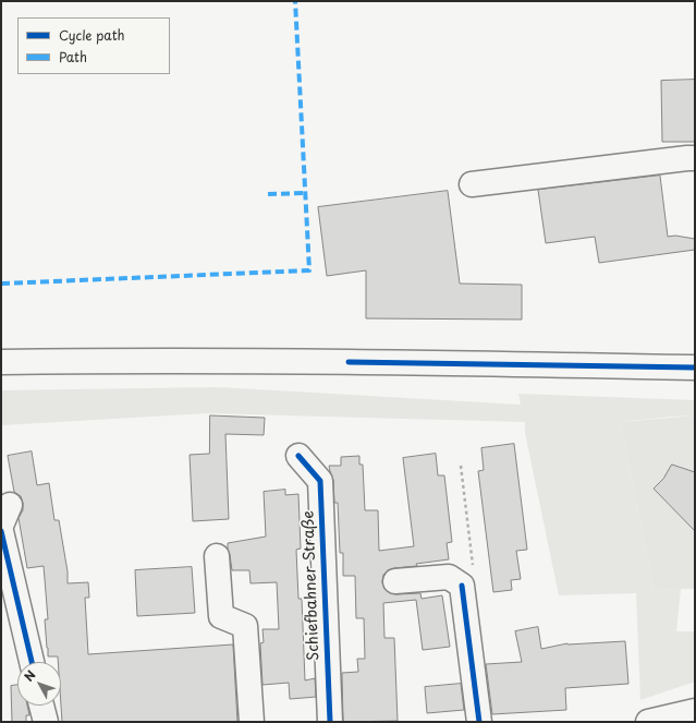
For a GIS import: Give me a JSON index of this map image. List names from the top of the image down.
{
  "streets": {
    "main road": ["Schiefbahner Straße"]
  },
  "legend": ["Cycle path", "Path"],
  "north": "top left"
}
